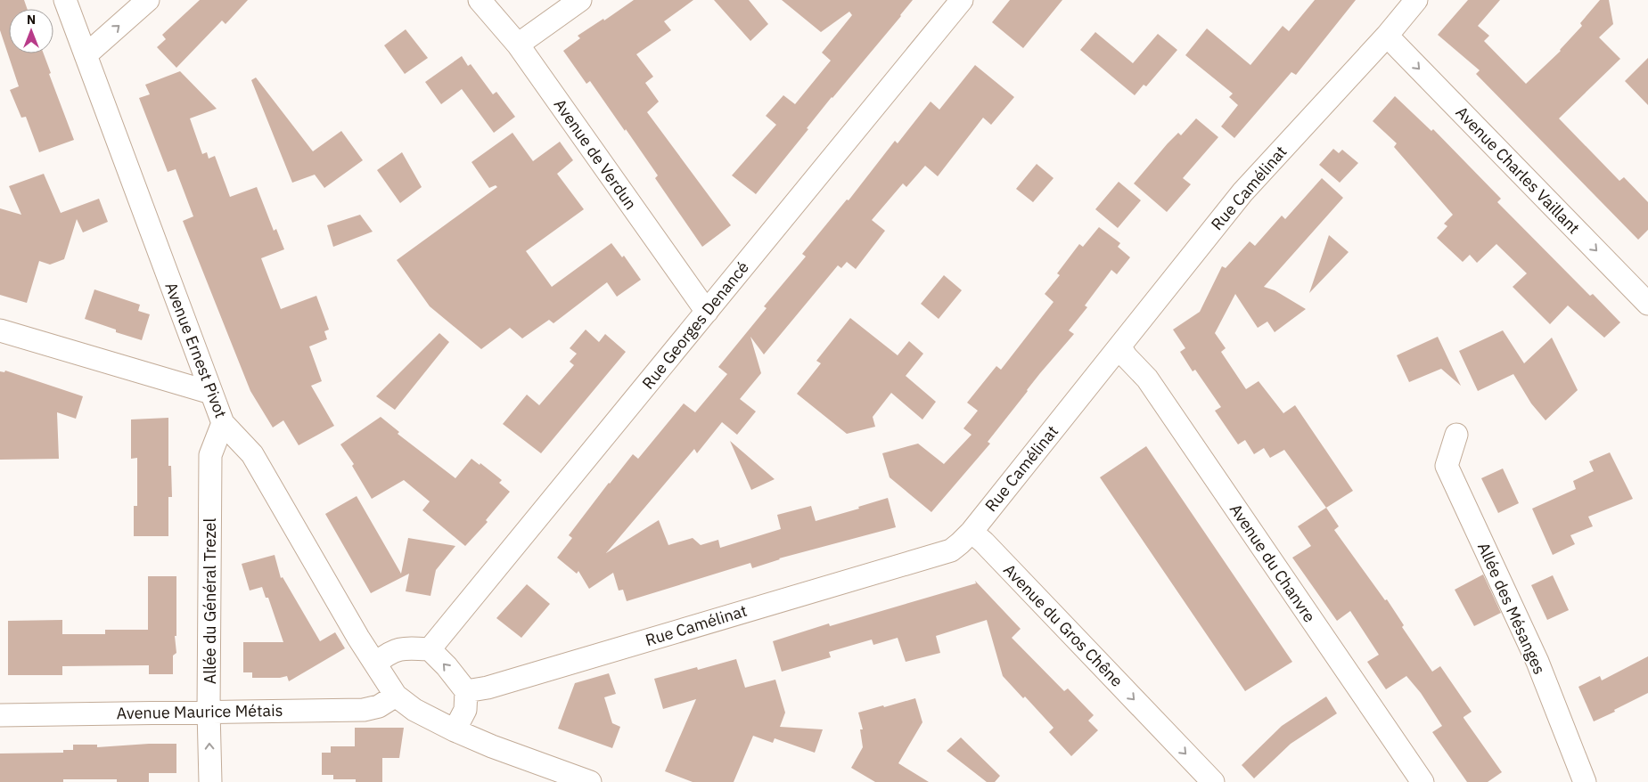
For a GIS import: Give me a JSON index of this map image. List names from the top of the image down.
{
  "streets": {
    "street": [
      "Avenue de Verdun",
      "Avenue Charles Vaillant",
      "Rue Camélinat",
      "Rue Georges Denancé",
      "Avenue Ernest Pivot",
      "Avenue du Chanvre",
      "Allée du Général Trezel",
      "Allée des Mésanges",
      "Avenue du Gros Chêne",
      "Avenue Maurice Métais"
    ]
  },
  "crossings": [
    ["Avenue de Verdun", "Rue Georges Denancé"],
    ["Avenue Charles Vaillant", "Rue Camélinat"],
    ["Rue Camélinat", "Avenue du Chanvre"],
    ["Rue Camélinat", "Avenue du Gros Chêne"],
    ["Avenue Ernest Pivot", "Allée du Général Trezel"],
    ["Avenue Ernest Pivot", "Avenue Maurice Métais"],
    ["Allée du Général Trezel", "Avenue Maurice Métais"]
  ],
  "one_way": ["Avenue Charles Vaillant", "Avenue du Gros Chêne"],
  "north": "top"
}
